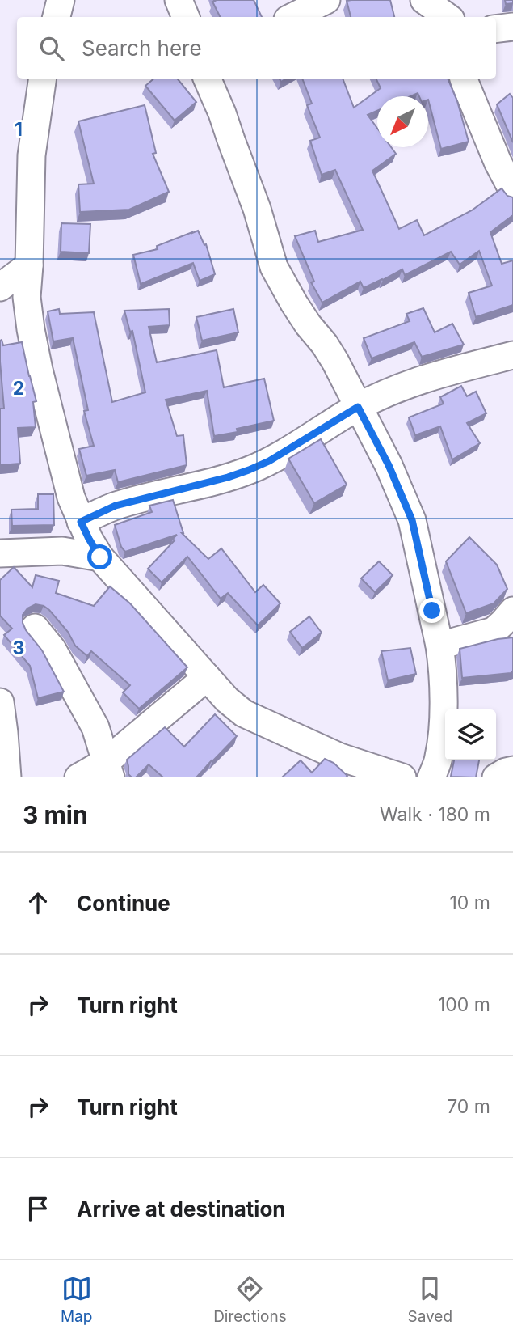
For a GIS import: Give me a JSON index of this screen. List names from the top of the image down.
{
  "north": "bottom left",
  "page": {
    "search": "Search here",
    "heading": ["3 min", "Walk · 180 m"],
    "list": [
      ["Continue", "10 m"],
      ["Turn right", "100 m"],
      ["Turn right", "70 m"],
      "Arrive at destination"
    ],
    "nav": ["Map", "Directions", "Saved"]
  },
  "grid": {
    "rows": ["1", "2", "3"]
  }
}
